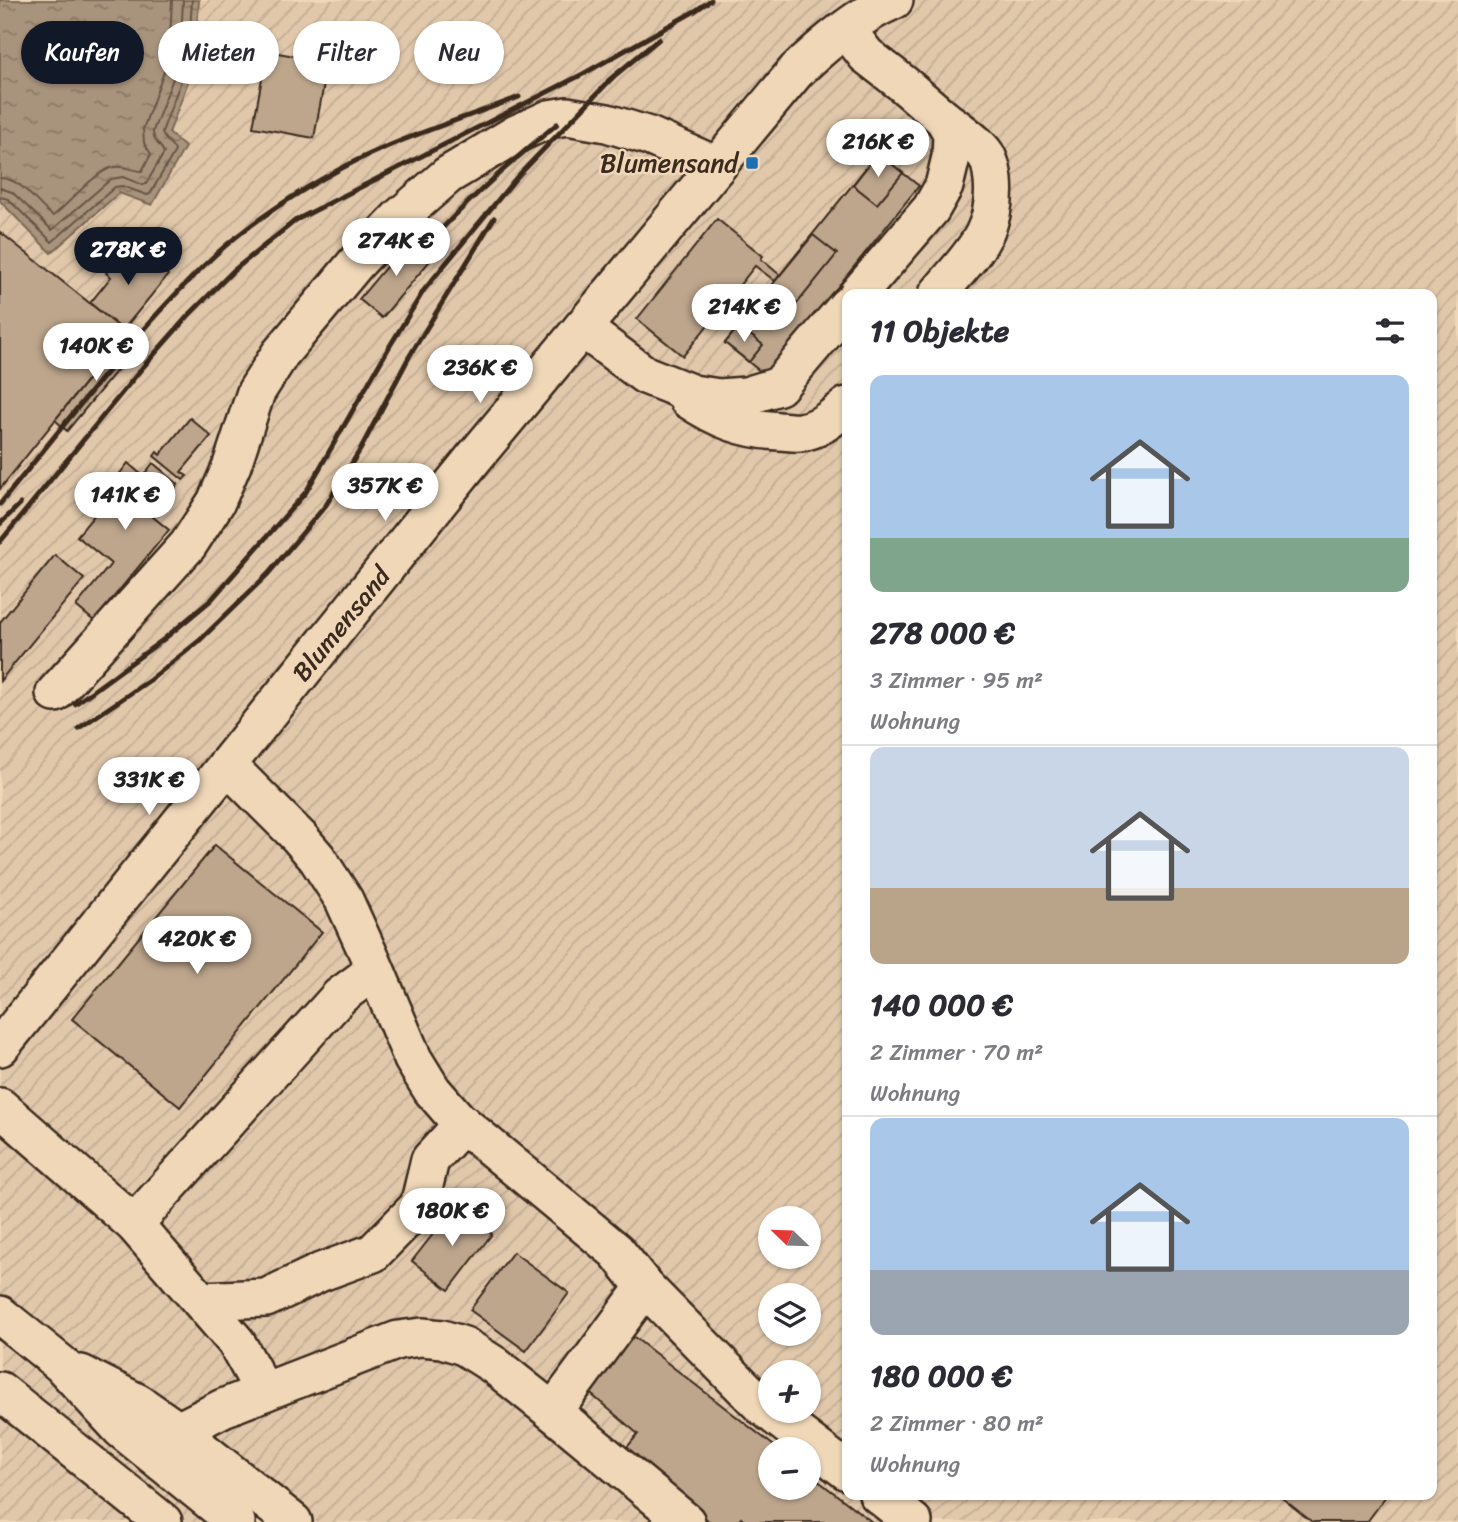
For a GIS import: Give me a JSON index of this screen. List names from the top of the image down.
{
  "streets": {
    "street": ["Blumensand"]
  },
  "places": {
    "transit": ["Blumensand"]
  },
  "north": "top left",
  "page": {
    "chip": [
      "Kaufen",
      "Mieten",
      "Filter",
      "Neu"
    ],
    "price": [
      "216K €",
      "274K €",
      "278K €",
      "214K €",
      "140K €",
      "236K €",
      "357K €",
      "141K €",
      "331K €",
      "420K €",
      "180K €"
    ],
    "heading": "11 Objekte",
    "list": [
      {
        "name": "278 000 €",
        "note": "3 Zimmer · 95 m² · Wohnung"
      },
      {
        "name": "140 000 €",
        "note": "2 Zimmer · 70 m² · Wohnung"
      },
      {
        "name": "180 000 €",
        "note": "2 Zimmer · 80 m² · Wohnung"
      }
    ],
    "map_buttons": ["+", "−"]
  }
}
